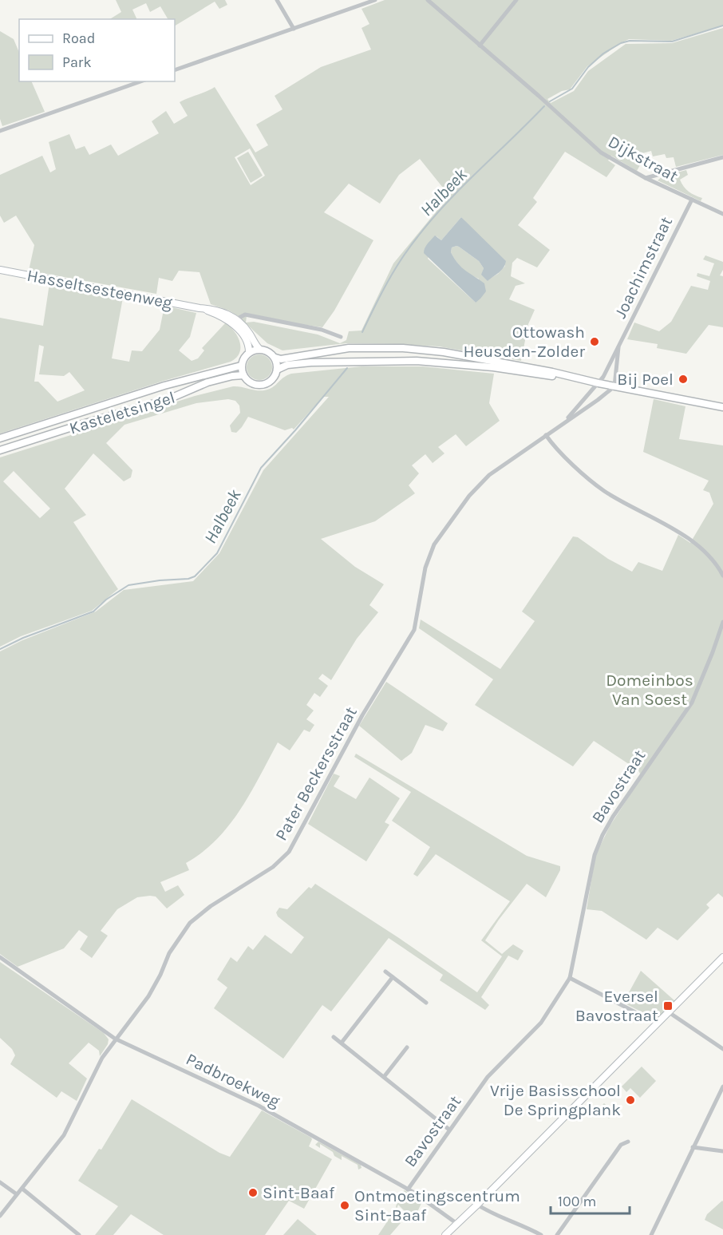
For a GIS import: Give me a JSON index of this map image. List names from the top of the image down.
{
  "streets": {
    "main road": ["Hasseltsesteenweg", "Kasteletsingel"],
    "street": [
      "Dijkstraat",
      "Joachimstraat",
      "Pater Beckersstraat",
      "Bavostraat",
      "Padbroekweg"
    ]
  },
  "crossings": [
    ["Dijkstraat", "Joachimstraat"],
    ["Joachimstraat", "Pater Beckersstraat"],
    ["Hasseltsesteenweg", "Kasteletsingel"],
    ["Pater Beckersstraat", "Padbroekweg"],
    ["Bavostraat", "Padbroekweg"]
  ],
  "water": ["Halbeek"],
  "parks": ["Domeinbos Van Soest"],
  "places": {
    "other": [
      "Ottowash Heusden-Zolder",
      "Bij Poel",
      "Vrije Basisschool De Springplank",
      "Sint-Baaf",
      "Ontmoetingscentrum Sint-Baaf"
    ],
    "transit": ["Eversel Bavostraat"]
  },
  "legend": ["Road", "Park"],
  "scale_bar": "100 m"
}
